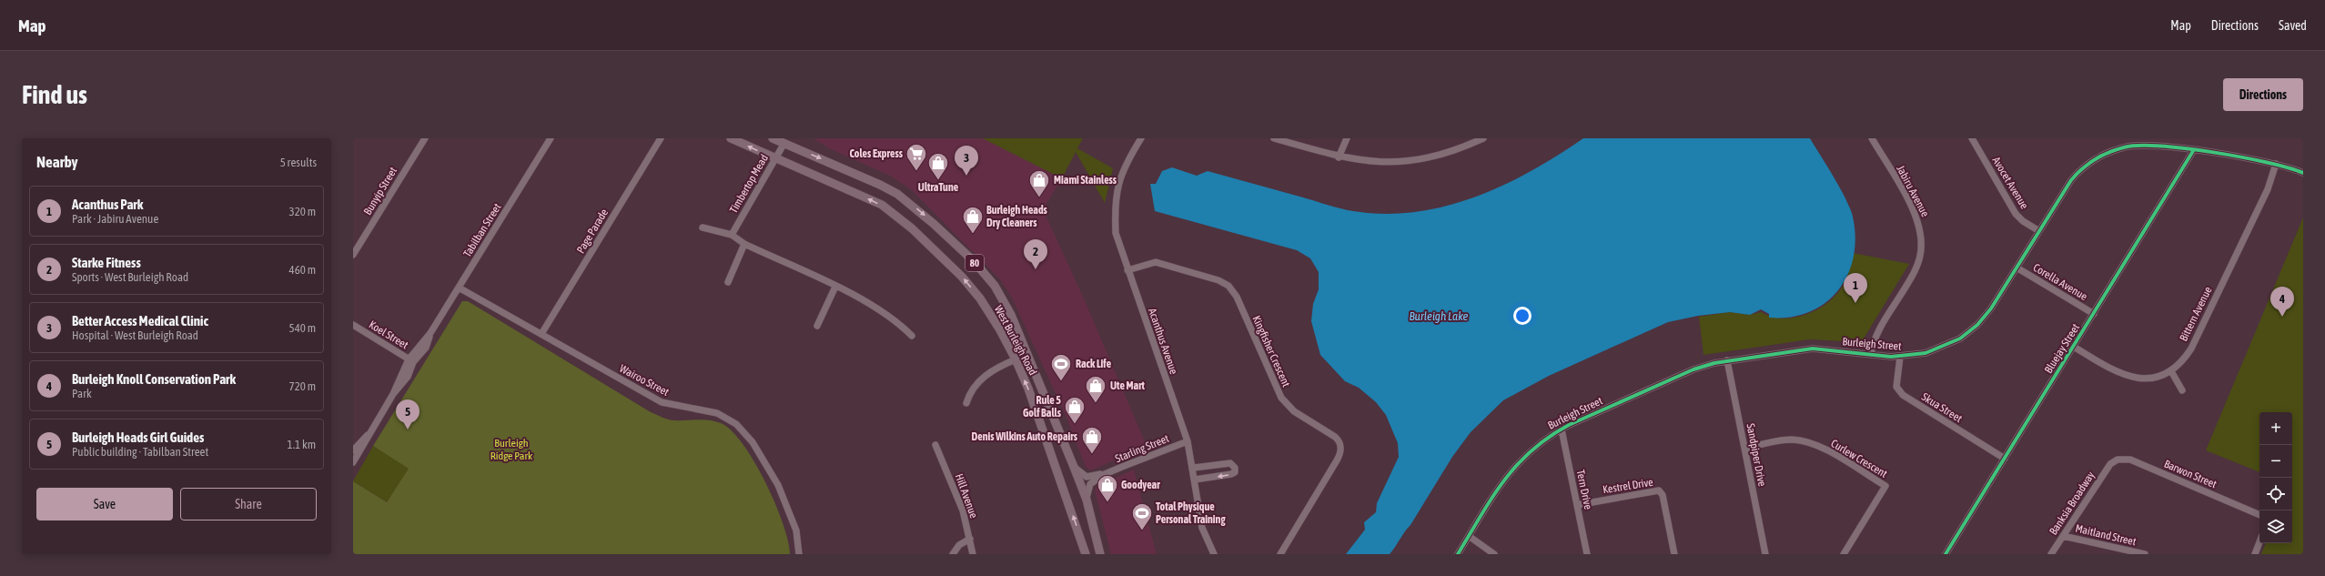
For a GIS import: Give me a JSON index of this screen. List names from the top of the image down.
{
  "streets": {
    "main road": ["80", "West Burleigh Road"],
    "street": [
      "Avocet Avenue",
      "Timbertop Mead",
      "Bunyip Street",
      "Jabiru Avenue",
      "Tabilban Street",
      "Page Parade",
      "Corella Avenue",
      "Bittern Avenue",
      "Koel Street",
      "Acanthus Avenue",
      "Burleigh Street",
      "Bluejay Street",
      "Kingfisher Crescent",
      "Wairoo Street",
      "Skua Street",
      "Starling Street",
      "Sandpiper Drive",
      "Curlew Crescent",
      "Barwon Street",
      "Kestrel Drive",
      "Tern Drive",
      "Hill Avenue",
      "Banksia Broadway",
      "Maitland Street"
    ]
  },
  "crossings": [
    ["Avocet Avenue", "Burleigh Street"],
    ["Timbertop Mead", "West Burleigh Road"],
    ["Jabiru Avenue", "Burleigh Street"],
    ["Tabilban Street", "Koel Street"],
    ["Tabilban Street", "Wairoo Street"],
    ["Page Parade", "Wairoo Street"],
    ["Corella Avenue", "Burleigh Street"],
    ["Corella Avenue", "Bluejay Street"],
    ["Bittern Avenue", "Burleigh Street"],
    ["Bittern Avenue", "Bluejay Street"],
    ["West Burleigh Road", "Starling Street"],
    ["Acanthus Avenue", "Kingfisher Crescent"],
    ["Acanthus Avenue", "Starling Street"],
    ["Burleigh Street", "Bluejay Street"],
    ["Burleigh Street", "Skua Street"],
    ["Burleigh Street", "Sandpiper Drive"],
    ["Burleigh Street", "Tern Drive"],
    ["Bluejay Street", "Skua Street"],
    ["Sandpiper Drive", "Curlew Crescent"],
    ["Barwon Street", "Banksia Broadway"],
    ["Kestrel Drive", "Tern Drive"],
    ["Banksia Broadway", "Maitland Street"]
  ],
  "water": ["Burleigh Lake"],
  "parks": ["Burleigh Ridge Park"],
  "places": {
    "supermarket": ["Coles Express"],
    "shop": [
      "UltraTune",
      "Miami Stainless",
      "Burleigh Heads Dry Cleaners",
      "Ute Mart",
      "Rule 5 Golf Balls",
      "Denis Wilkins Auto Repairs",
      "Goodyear"
    ],
    "sports": ["Rack Life", "Total Physique Personal Training"]
  },
  "page": {
    "header": "Map",
    "nav": ["Map", "Directions", "Saved"],
    "buttons": [
      "Directions",
      ["Save", "Share"]
    ],
    "title": "Find us",
    "heading": ["Nearby", "5 results"],
    "pins": [
      "3",
      "2",
      "1",
      "4",
      "5"
    ],
    "list": [
      {
        "mark": "1",
        "name": "Acanthus Park",
        "note": "Park · Jabiru Avenue",
        "value": "320 m"
      },
      {
        "mark": "2",
        "name": "Starke Fitness",
        "note": "Sports · West Burleigh Road",
        "value": "460 m"
      },
      {
        "mark": "3",
        "name": "Better Access Medical Clinic",
        "note": "Hospital · West Burleigh Road",
        "value": "540 m"
      },
      {
        "mark": "4",
        "name": "Burleigh Knoll Conservation Park",
        "note": "Park",
        "value": "720 m"
      },
      {
        "mark": "5",
        "name": "Burleigh Heads Girl Guides",
        "note": "Public building · Tabilban Street",
        "value": "1.1 km"
      }
    ],
    "map_buttons": ["+", "−"]
  }
}
